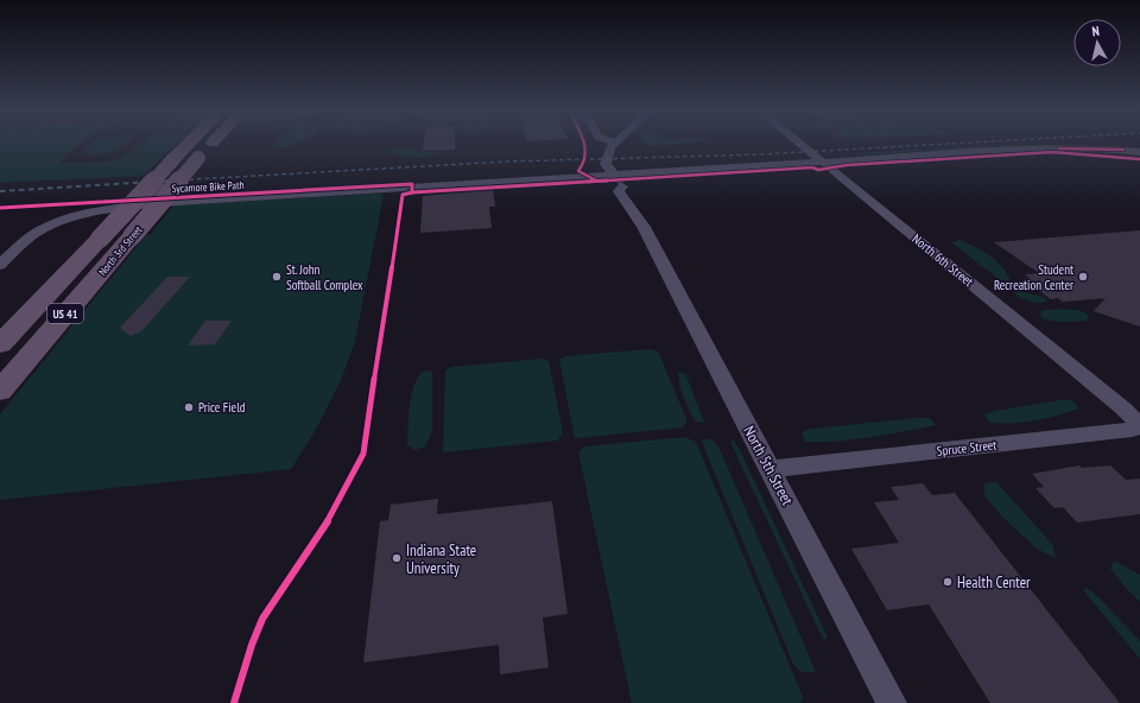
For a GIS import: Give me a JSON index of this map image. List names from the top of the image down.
{
  "streets": {
    "highway": ["North 3rd Street", "US 41"],
    "street": ["North 6th Street", "Spruce Street", "North 5th Street"],
    "cycle path": ["Sycamore Bike Path"]
  },
  "crossings": [
    ["North 6th Street", "Spruce Street"],
    ["Spruce Street", "North 5th Street"]
  ],
  "places": [
    "St. John Softball Complex",
    "Student Recreation Center",
    "Price Field",
    "Indiana State University",
    "Health Center"
  ],
  "north": "top"
}
